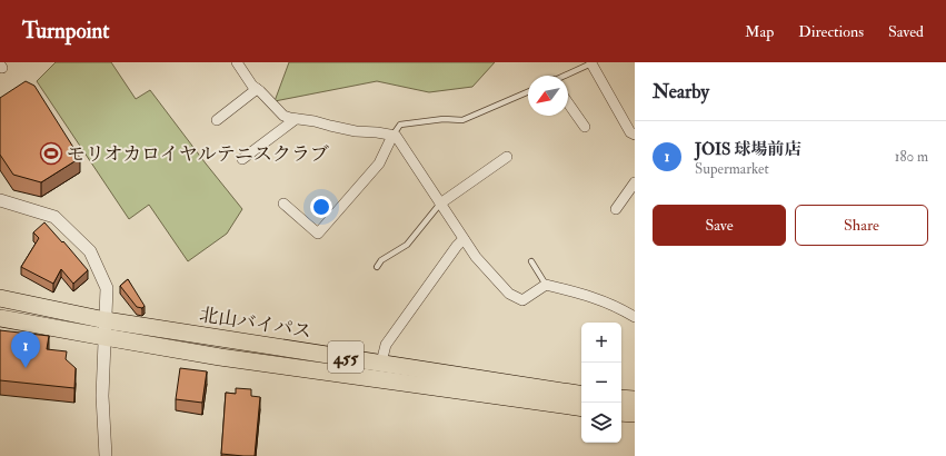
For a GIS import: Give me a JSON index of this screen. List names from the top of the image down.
{
  "streets": {
    "highway": ["北山バイパス", "455"]
  },
  "places": {
    "sports": ["モリオカロイヤルテニスクラブ"]
  },
  "north": "bottom left",
  "page": {
    "header": "Turnpoint",
    "nav": ["Map", "Directions", "Saved"],
    "heading": "Nearby",
    "list": [
      {
        "mark": "1",
        "name": "JOIS 球場前店",
        "note": "Supermarket",
        "value": "180 m"
      }
    ],
    "buttons": ["Save", "Share"],
    "map_buttons": ["+", "−"],
    "pins": "1"
  }
}
